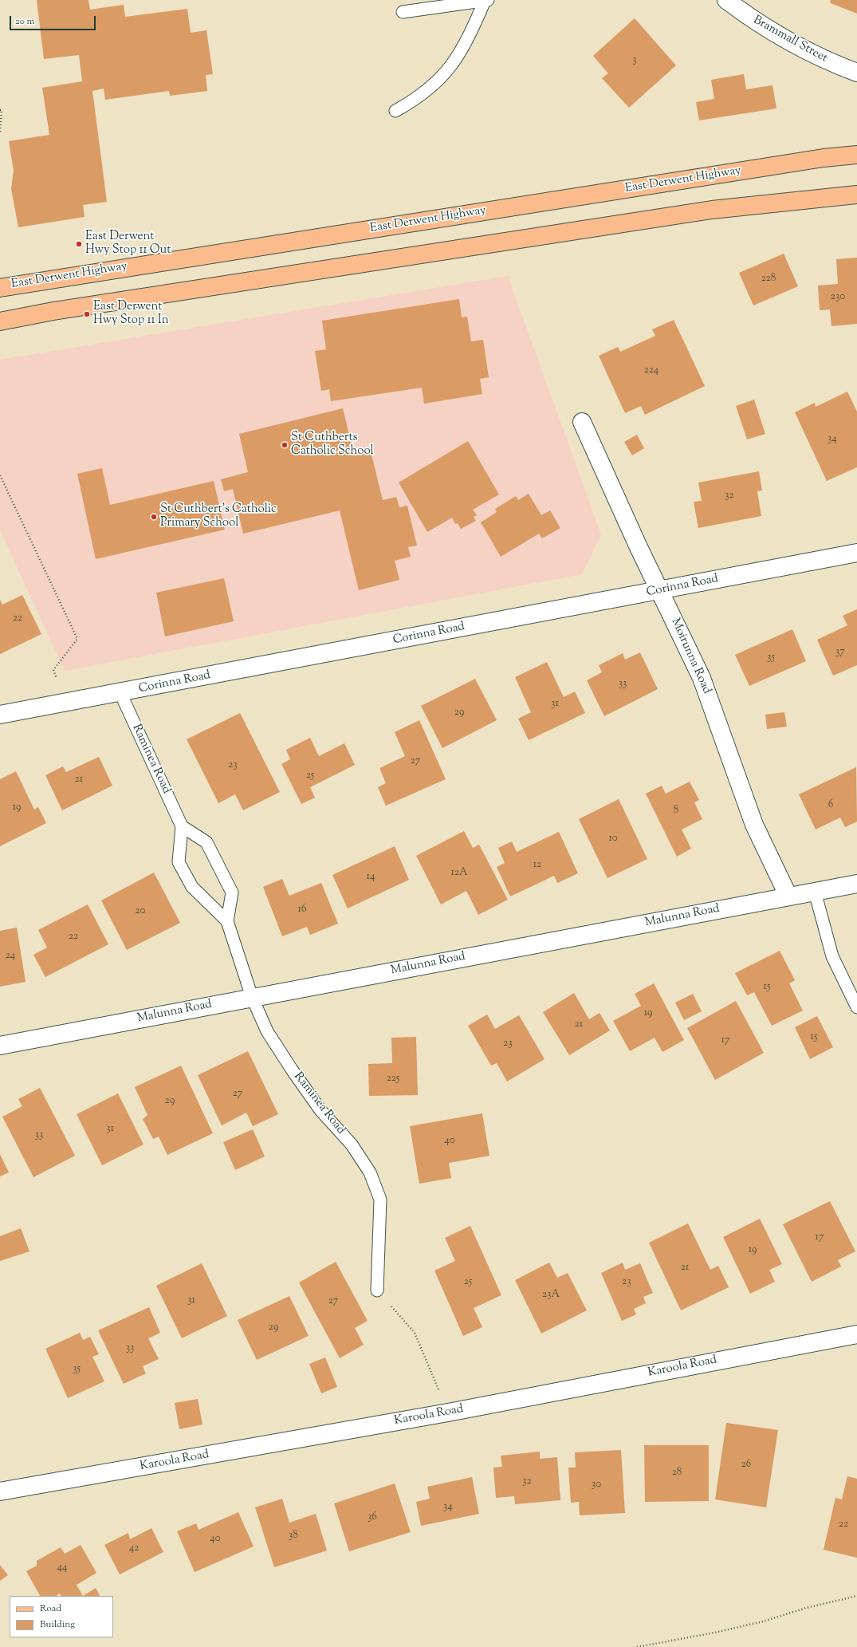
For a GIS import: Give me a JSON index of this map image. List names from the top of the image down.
{
  "streets": {
    "main road": ["East Derwent Highway"],
    "street": [
      "Brammall Street",
      "Corinna Road",
      "Moirunna Road",
      "Malunna Road",
      "Karoola Road"
    ],
    "lane": ["Raminea Road"]
  },
  "crossings": [
    ["Corinna Road", "Moirunna Road"],
    ["Corinna Road", "Raminea Road"],
    ["Moirunna Road", "Malunna Road"],
    ["Raminea Road", "Malunna Road"]
  ],
  "places": [
    "East Derwent Hwy Stop 11 Out",
    "East Derwent Hwy Stop 11 In",
    "St Cuthberts Catholic School",
    "St Cuthbert's Catholic Primary School"
  ],
  "house_numbers": [
    "3",
    "228",
    "230",
    "224",
    "34",
    "32",
    "22",
    "37",
    "35",
    "33",
    "31",
    "29",
    "27",
    "23",
    "25",
    "21",
    "6",
    "19",
    "8",
    "10",
    "12",
    "12A",
    "14",
    "16",
    "20",
    "22",
    "24",
    "15",
    "19",
    "21",
    "15",
    "17",
    "23",
    "225",
    "27",
    "29",
    "31",
    "33",
    "40",
    "17",
    "19",
    "21",
    "25",
    "23",
    "23A",
    "31",
    "27",
    "29",
    "33",
    "35",
    "26",
    "28",
    "32",
    "30",
    "34",
    "36",
    "22",
    "38",
    "40",
    "42",
    "44"
  ],
  "legend": ["Road", "Building"],
  "scale_bar": "20 m"
}
